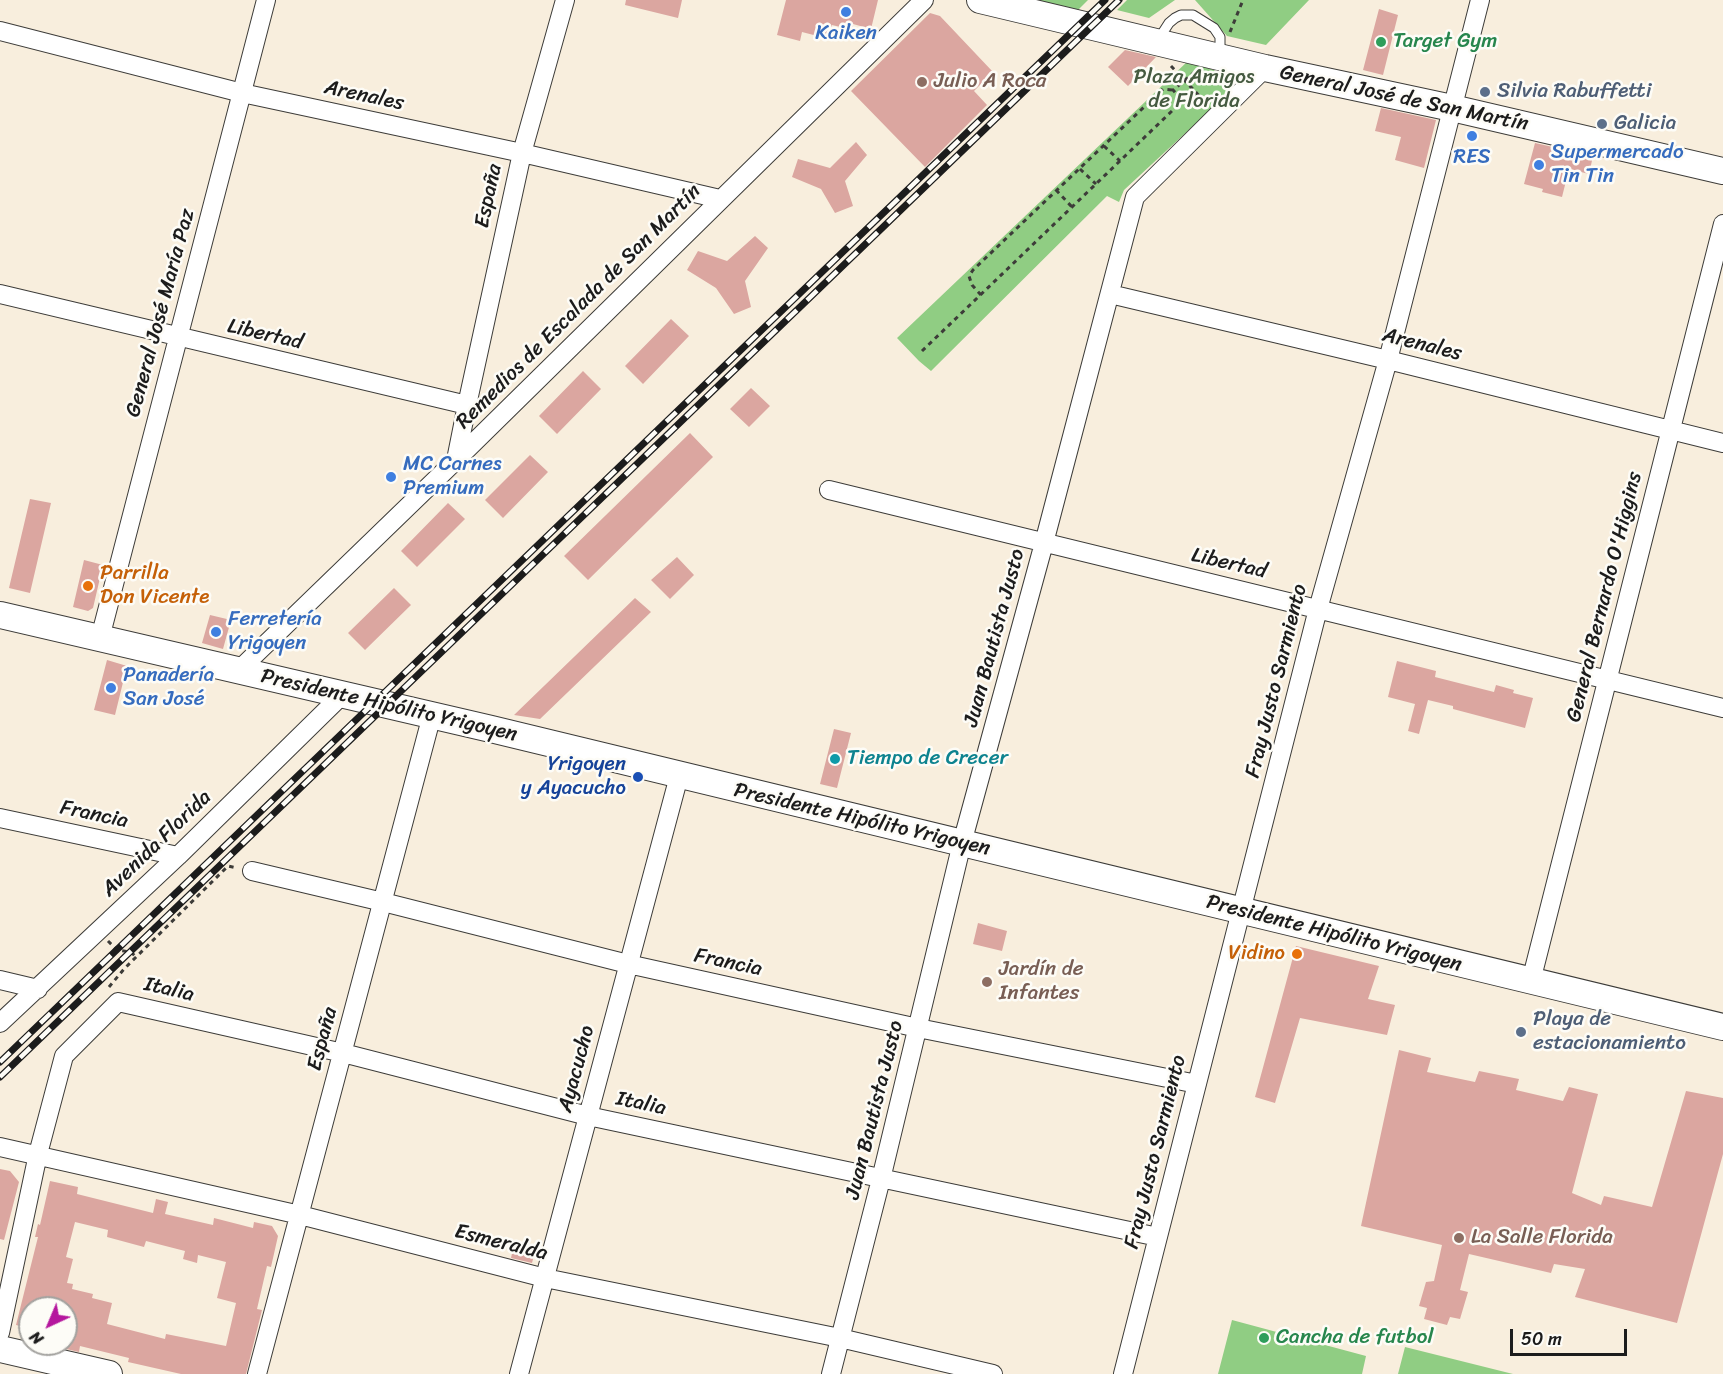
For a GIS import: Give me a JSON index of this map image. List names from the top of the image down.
{
  "streets": {
    "street": [
      "Arenales",
      "General José de San Martín",
      "España",
      "Remedios de Escalada de San Martín",
      "General José María Paz",
      "Libertad",
      "General Bernardo O'Higgins",
      "Juan Bautista Justo",
      "Fray Justo Sarmiento",
      "Presidente Hipólito Yrigoyen",
      "Francia",
      "Avenida Florida",
      "Italia",
      "Ayacucho",
      "Esmeralda"
    ]
  },
  "crossings": [
    ["Arenales", "España"],
    ["Arenales", "Remedios de Escalada de San Martín"],
    ["Arenales", "General José María Paz"],
    ["Arenales", "General Bernardo O'Higgins"],
    ["Arenales", "Juan Bautista Justo"],
    ["Arenales", "Fray Justo Sarmiento"],
    ["General José de San Martín", "Juan Bautista Justo"],
    ["General José de San Martín", "Fray Justo Sarmiento"],
    ["España", "Libertad"],
    ["España", "Presidente Hipólito Yrigoyen"],
    ["España", "Francia"],
    ["España", "Italia"],
    ["España", "Esmeralda"],
    ["Remedios de Escalada de San Martín", "Presidente Hipólito Yrigoyen"],
    ["General José María Paz", "Libertad"],
    ["General José María Paz", "Presidente Hipólito Yrigoyen"],
    ["Libertad", "General Bernardo O'Higgins"],
    ["Libertad", "Juan Bautista Justo"],
    ["Libertad", "Fray Justo Sarmiento"],
    ["General Bernardo O'Higgins", "Presidente Hipólito Yrigoyen"],
    ["Juan Bautista Justo", "Presidente Hipólito Yrigoyen"],
    ["Juan Bautista Justo", "Francia"],
    ["Juan Bautista Justo", "Italia"],
    ["Juan Bautista Justo", "Esmeralda"],
    ["Fray Justo Sarmiento", "Presidente Hipólito Yrigoyen"],
    ["Fray Justo Sarmiento", "Francia"],
    ["Fray Justo Sarmiento", "Italia"],
    ["Presidente Hipólito Yrigoyen", "Avenida Florida"],
    ["Presidente Hipólito Yrigoyen", "Ayacucho"],
    ["Francia", "Avenida Florida"],
    ["Francia", "Ayacucho"],
    ["Italia", "Ayacucho"],
    ["Ayacucho", "Esmeralda"]
  ],
  "parks": ["Plaza Amigos de Florida"],
  "places": [
    "Kaiken",
    "Target Gym",
    "Julio A Roca",
    "Silvia Rabuffetti",
    "Galicia",
    "RES",
    "Supermercado Tin Tin",
    "MC Carnes Premium",
    "Parrilla Don Vicente",
    "Ferretería Yrigoyen",
    "Panadería San José",
    "Tiempo de Crecer",
    "Yrigoyen y Ayacucho",
    "Vidino",
    "Jardín de Infantes",
    "Playa de estacionamiento",
    "La Salle Florida",
    "Cancha de futbol"
  ],
  "scale_bar": "50 m",
  "north": "bottom left"
}
